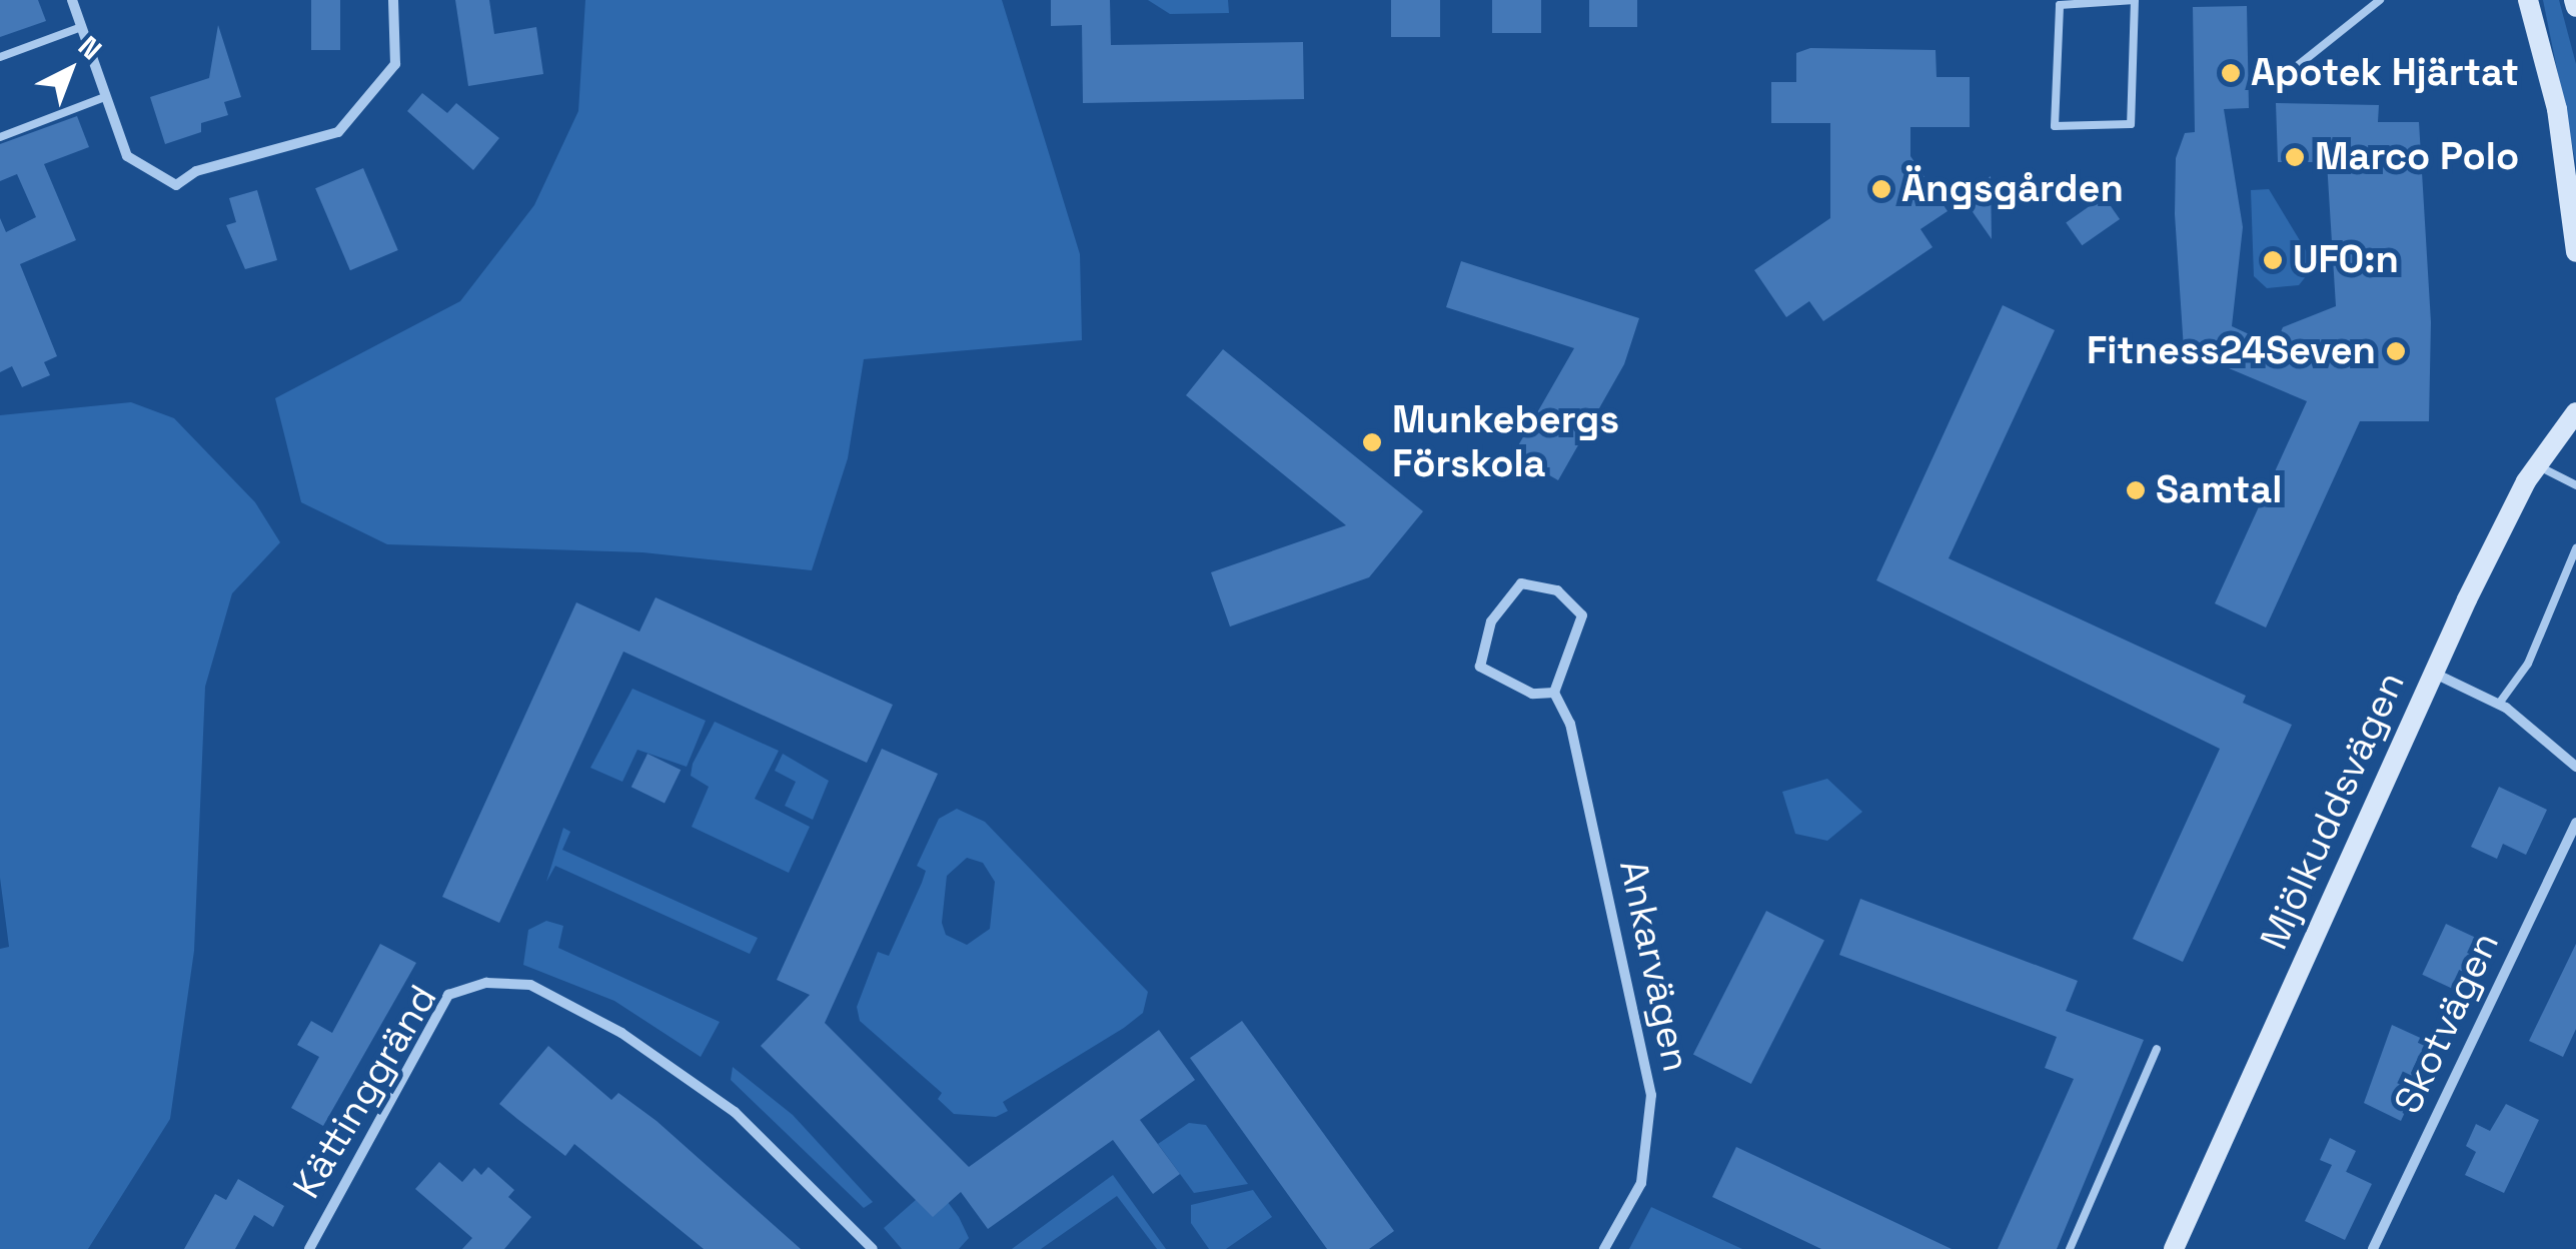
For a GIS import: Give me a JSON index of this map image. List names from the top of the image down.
{
  "streets": {
    "street": [
      "Mjölkuddsvägen",
      "Ankarvägen",
      "Skotvägen",
      "Kättinggränd"
    ]
  },
  "places": [
    "Apotek Hjärtat",
    "Marco Polo",
    "Ängsgården",
    "UFO:n",
    "Fitness24Seven",
    "Munkebergs Förskola",
    "Samtal"
  ],
  "north": "top right"
}
